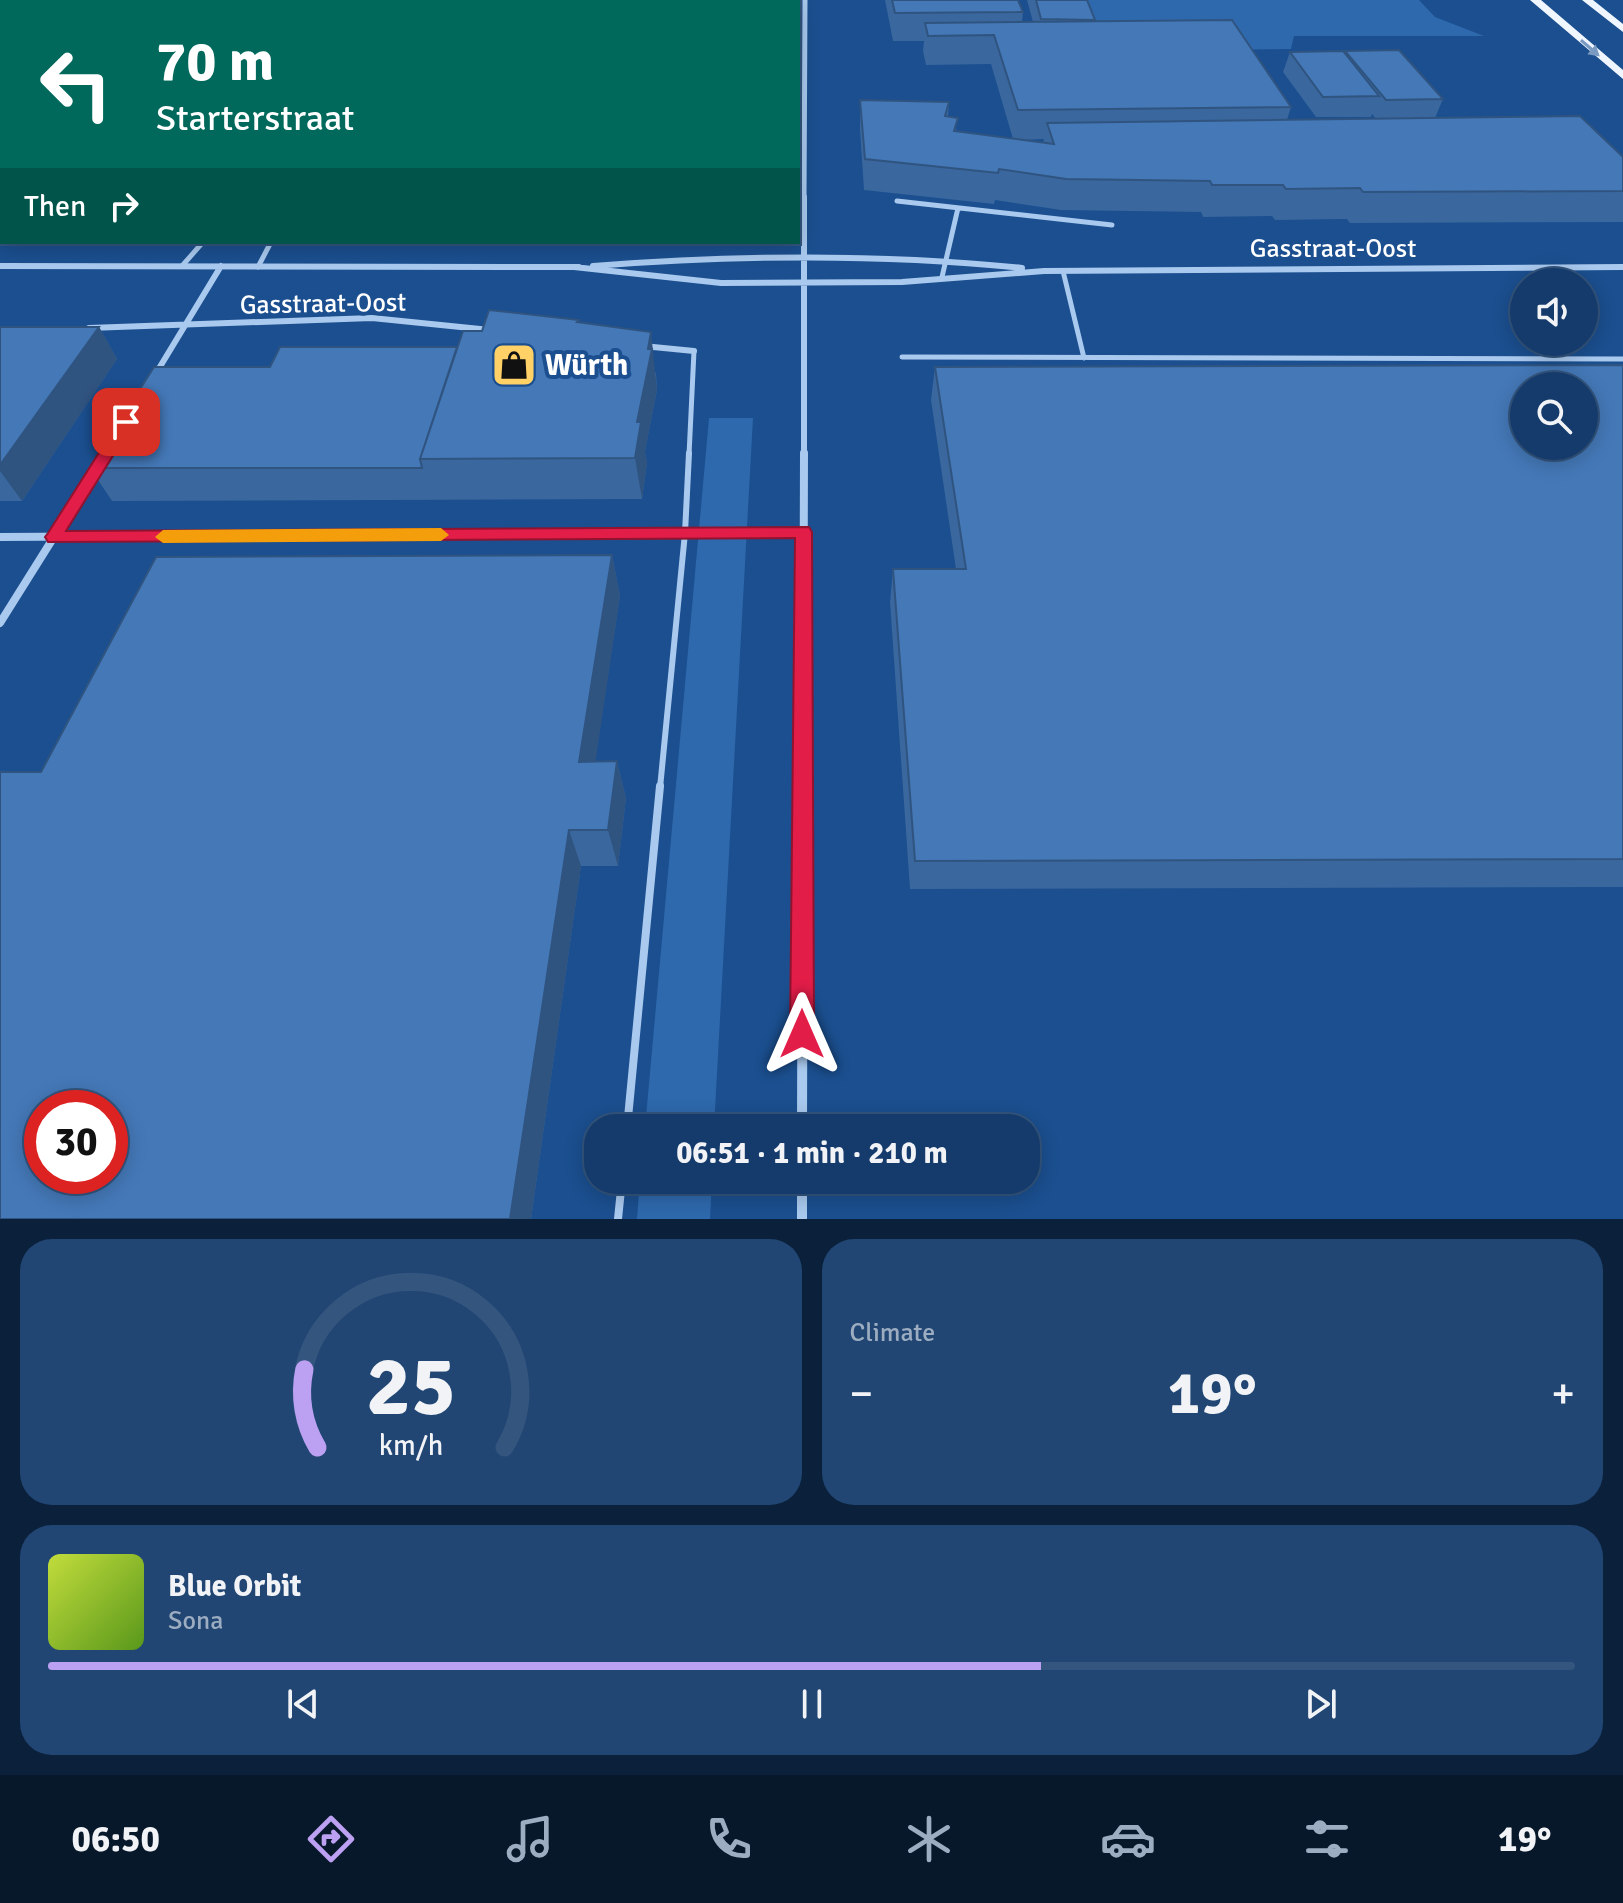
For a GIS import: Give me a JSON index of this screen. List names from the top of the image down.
{
  "streets": {
    "street": ["Gasstraat-Oost"]
  },
  "places": {
    "shop": ["Würth"]
  },
  "page": {
    "turn": ["70 m", "Starterstraat"],
    "then": "Then",
    "limit": "30",
    "trip": "06:51 · 1 min · 210 m",
    "tile": "Climate",
    "heat": ["−", "19°", "+"],
    "song": ["Blue Orbit", "Sona"],
    "tabs": ["06:50", "19°"],
    "gauge": ["25", "km/h"]
  }
}
